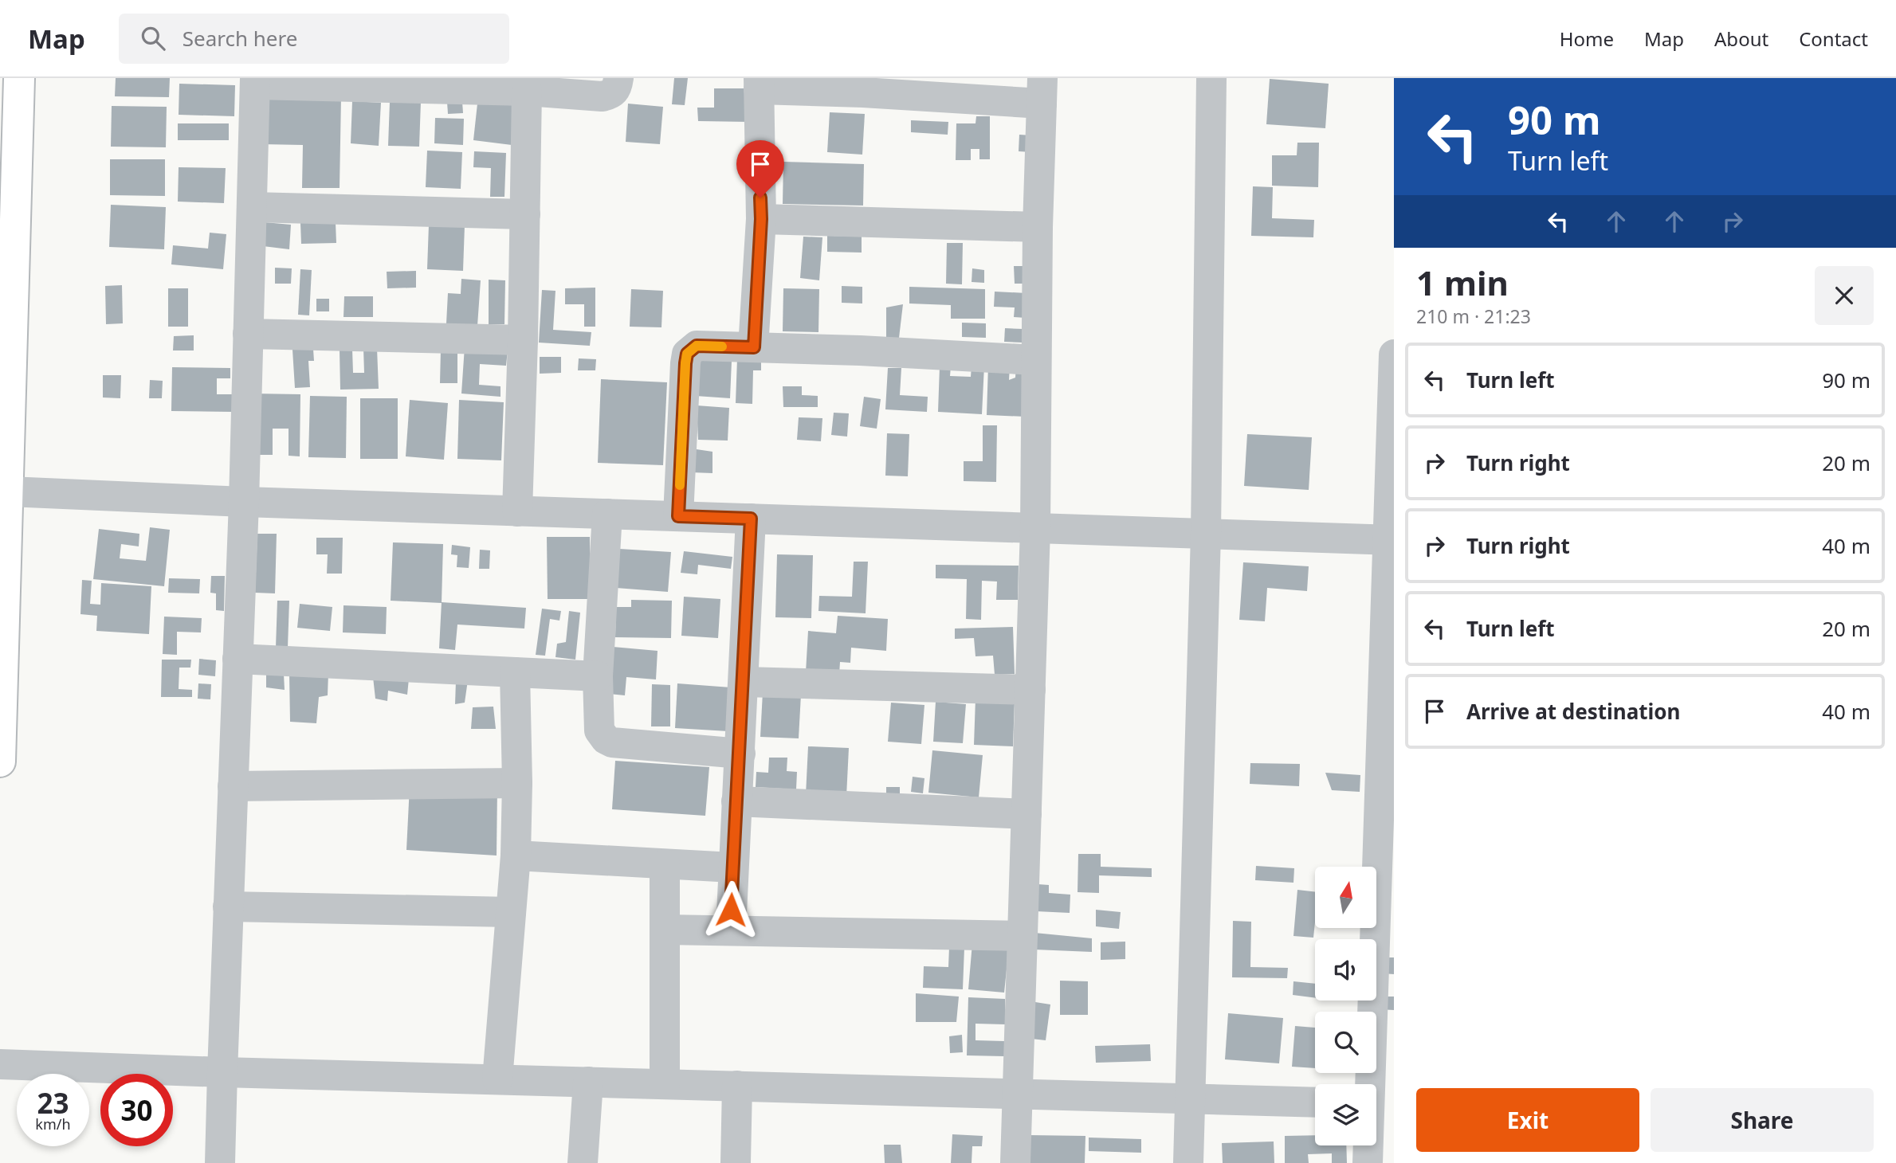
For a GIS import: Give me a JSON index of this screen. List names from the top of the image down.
{
  "north": "top",
  "page": {
    "header": "Map",
    "search": "Search here",
    "nav": [
      "Home",
      "Map",
      "About",
      "Contact"
    ],
    "turn": ["90 m", "Turn left"],
    "heading": ["1 min", "210 m · 21:23"],
    "list": [
      {
        "name": "Turn left",
        "value": "90 m"
      },
      {
        "name": "Turn right",
        "value": "20 m"
      },
      {
        "name": "Turn right",
        "value": "40 m"
      },
      {
        "name": "Turn left",
        "value": "20 m"
      },
      {
        "name": "Arrive at destination",
        "value": "40 m"
      }
    ],
    "speed": "23 km/h",
    "limit": "30",
    "buttons": ["Exit", "Share"]
  }
}
